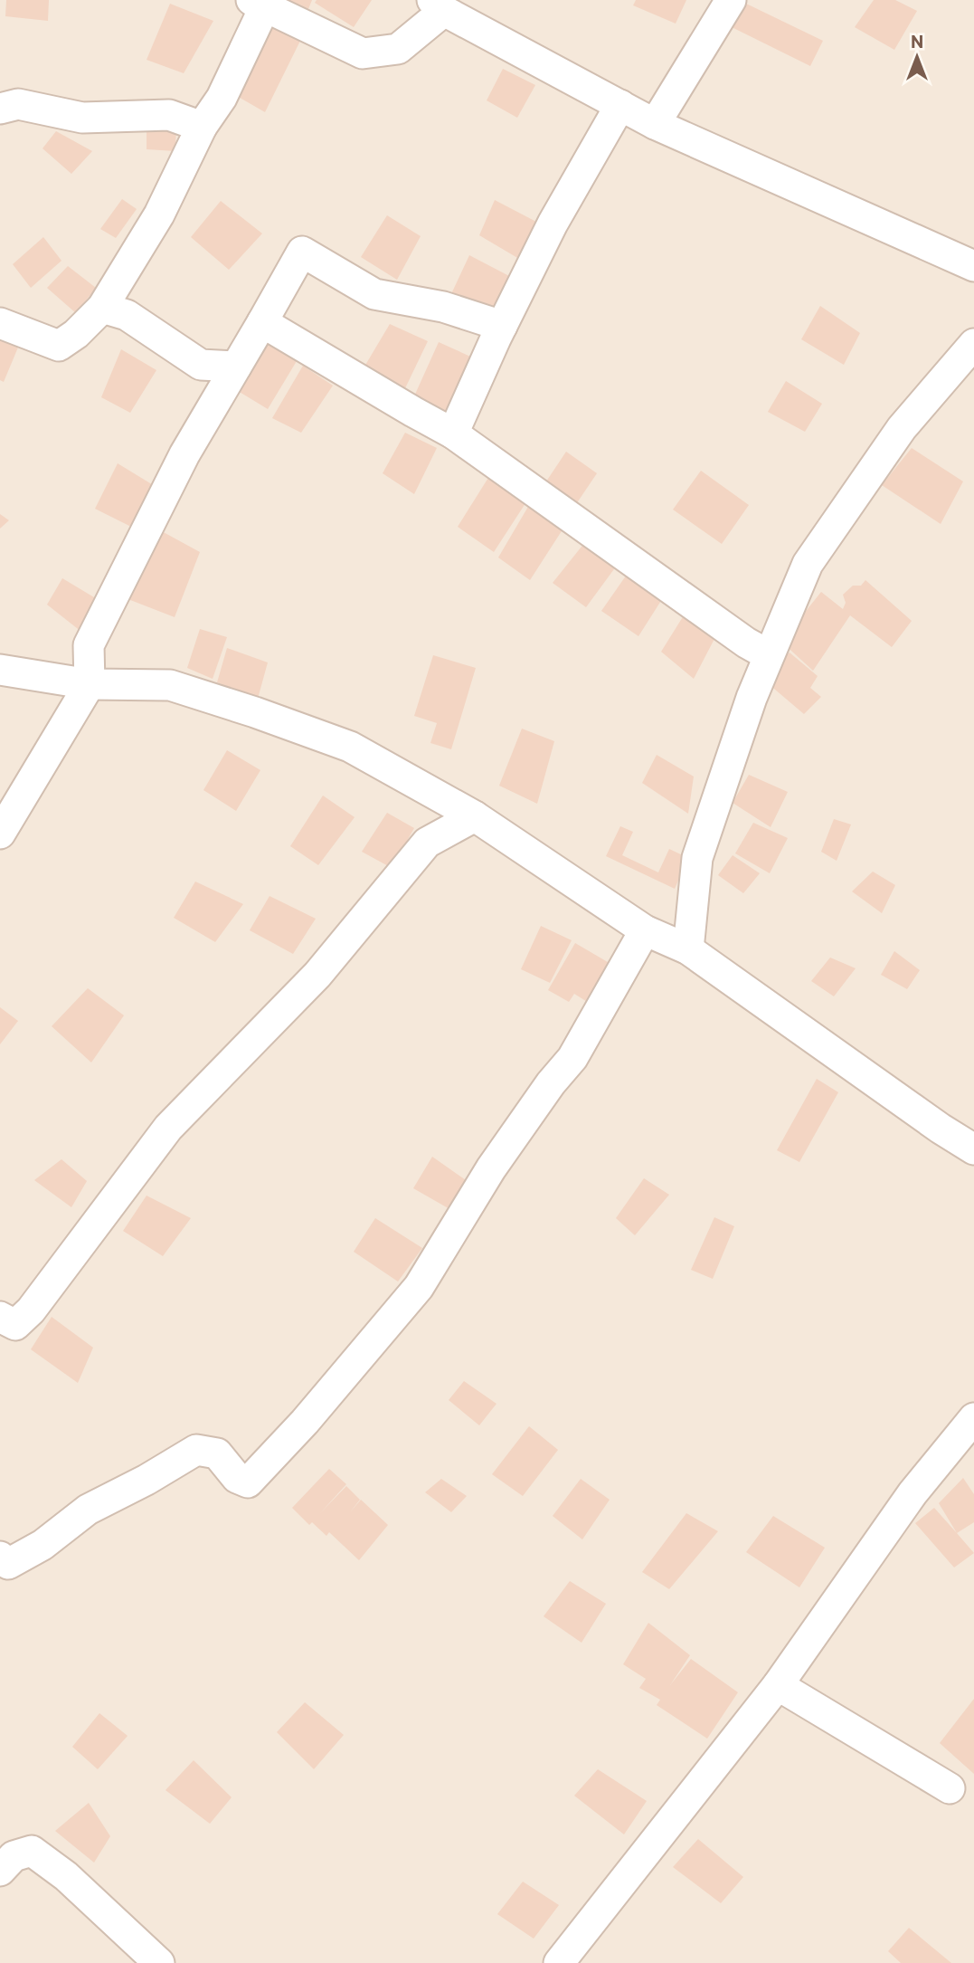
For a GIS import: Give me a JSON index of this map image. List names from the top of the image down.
{
  "north": "top"
}
